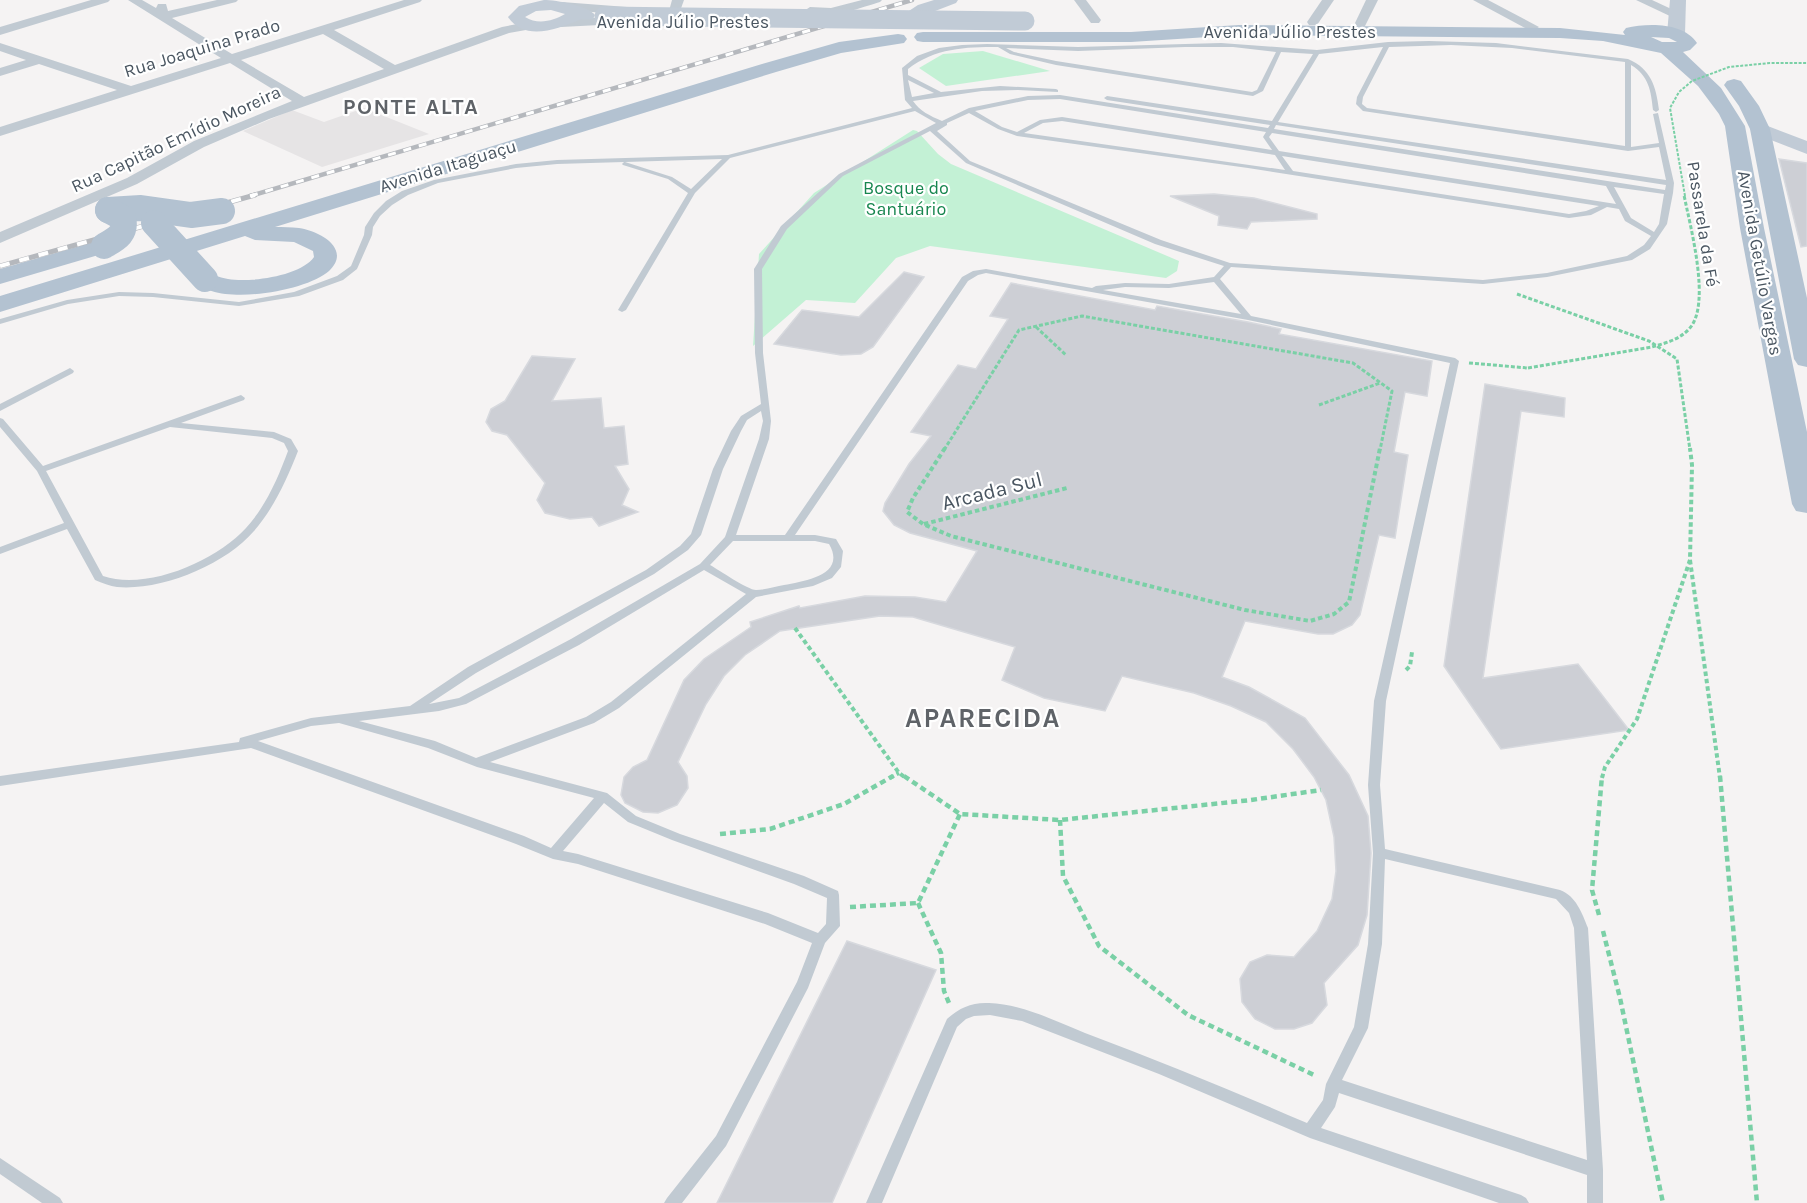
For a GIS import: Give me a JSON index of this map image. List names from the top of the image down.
{
  "streets": {
    "main road": ["Avenida Júlio Prestes", "Avenida Itaguaçu", "Avenida Getúlio Vargas"],
    "street": ["Rua Joaquina Prado", "Rua Capitão Emídio Moreira"],
    "path": ["Passarela da Fé", "Arcada Sul"]
  },
  "crossings": [
    ["Avenida Júlio Prestes", "Avenida Itaguaçu"],
    ["Avenida Júlio Prestes", "Avenida Getúlio Vargas"]
  ],
  "districts": ["PONTE ALTA", "APARECIDA"],
  "parks": ["Bosque do Santuário"]
}
